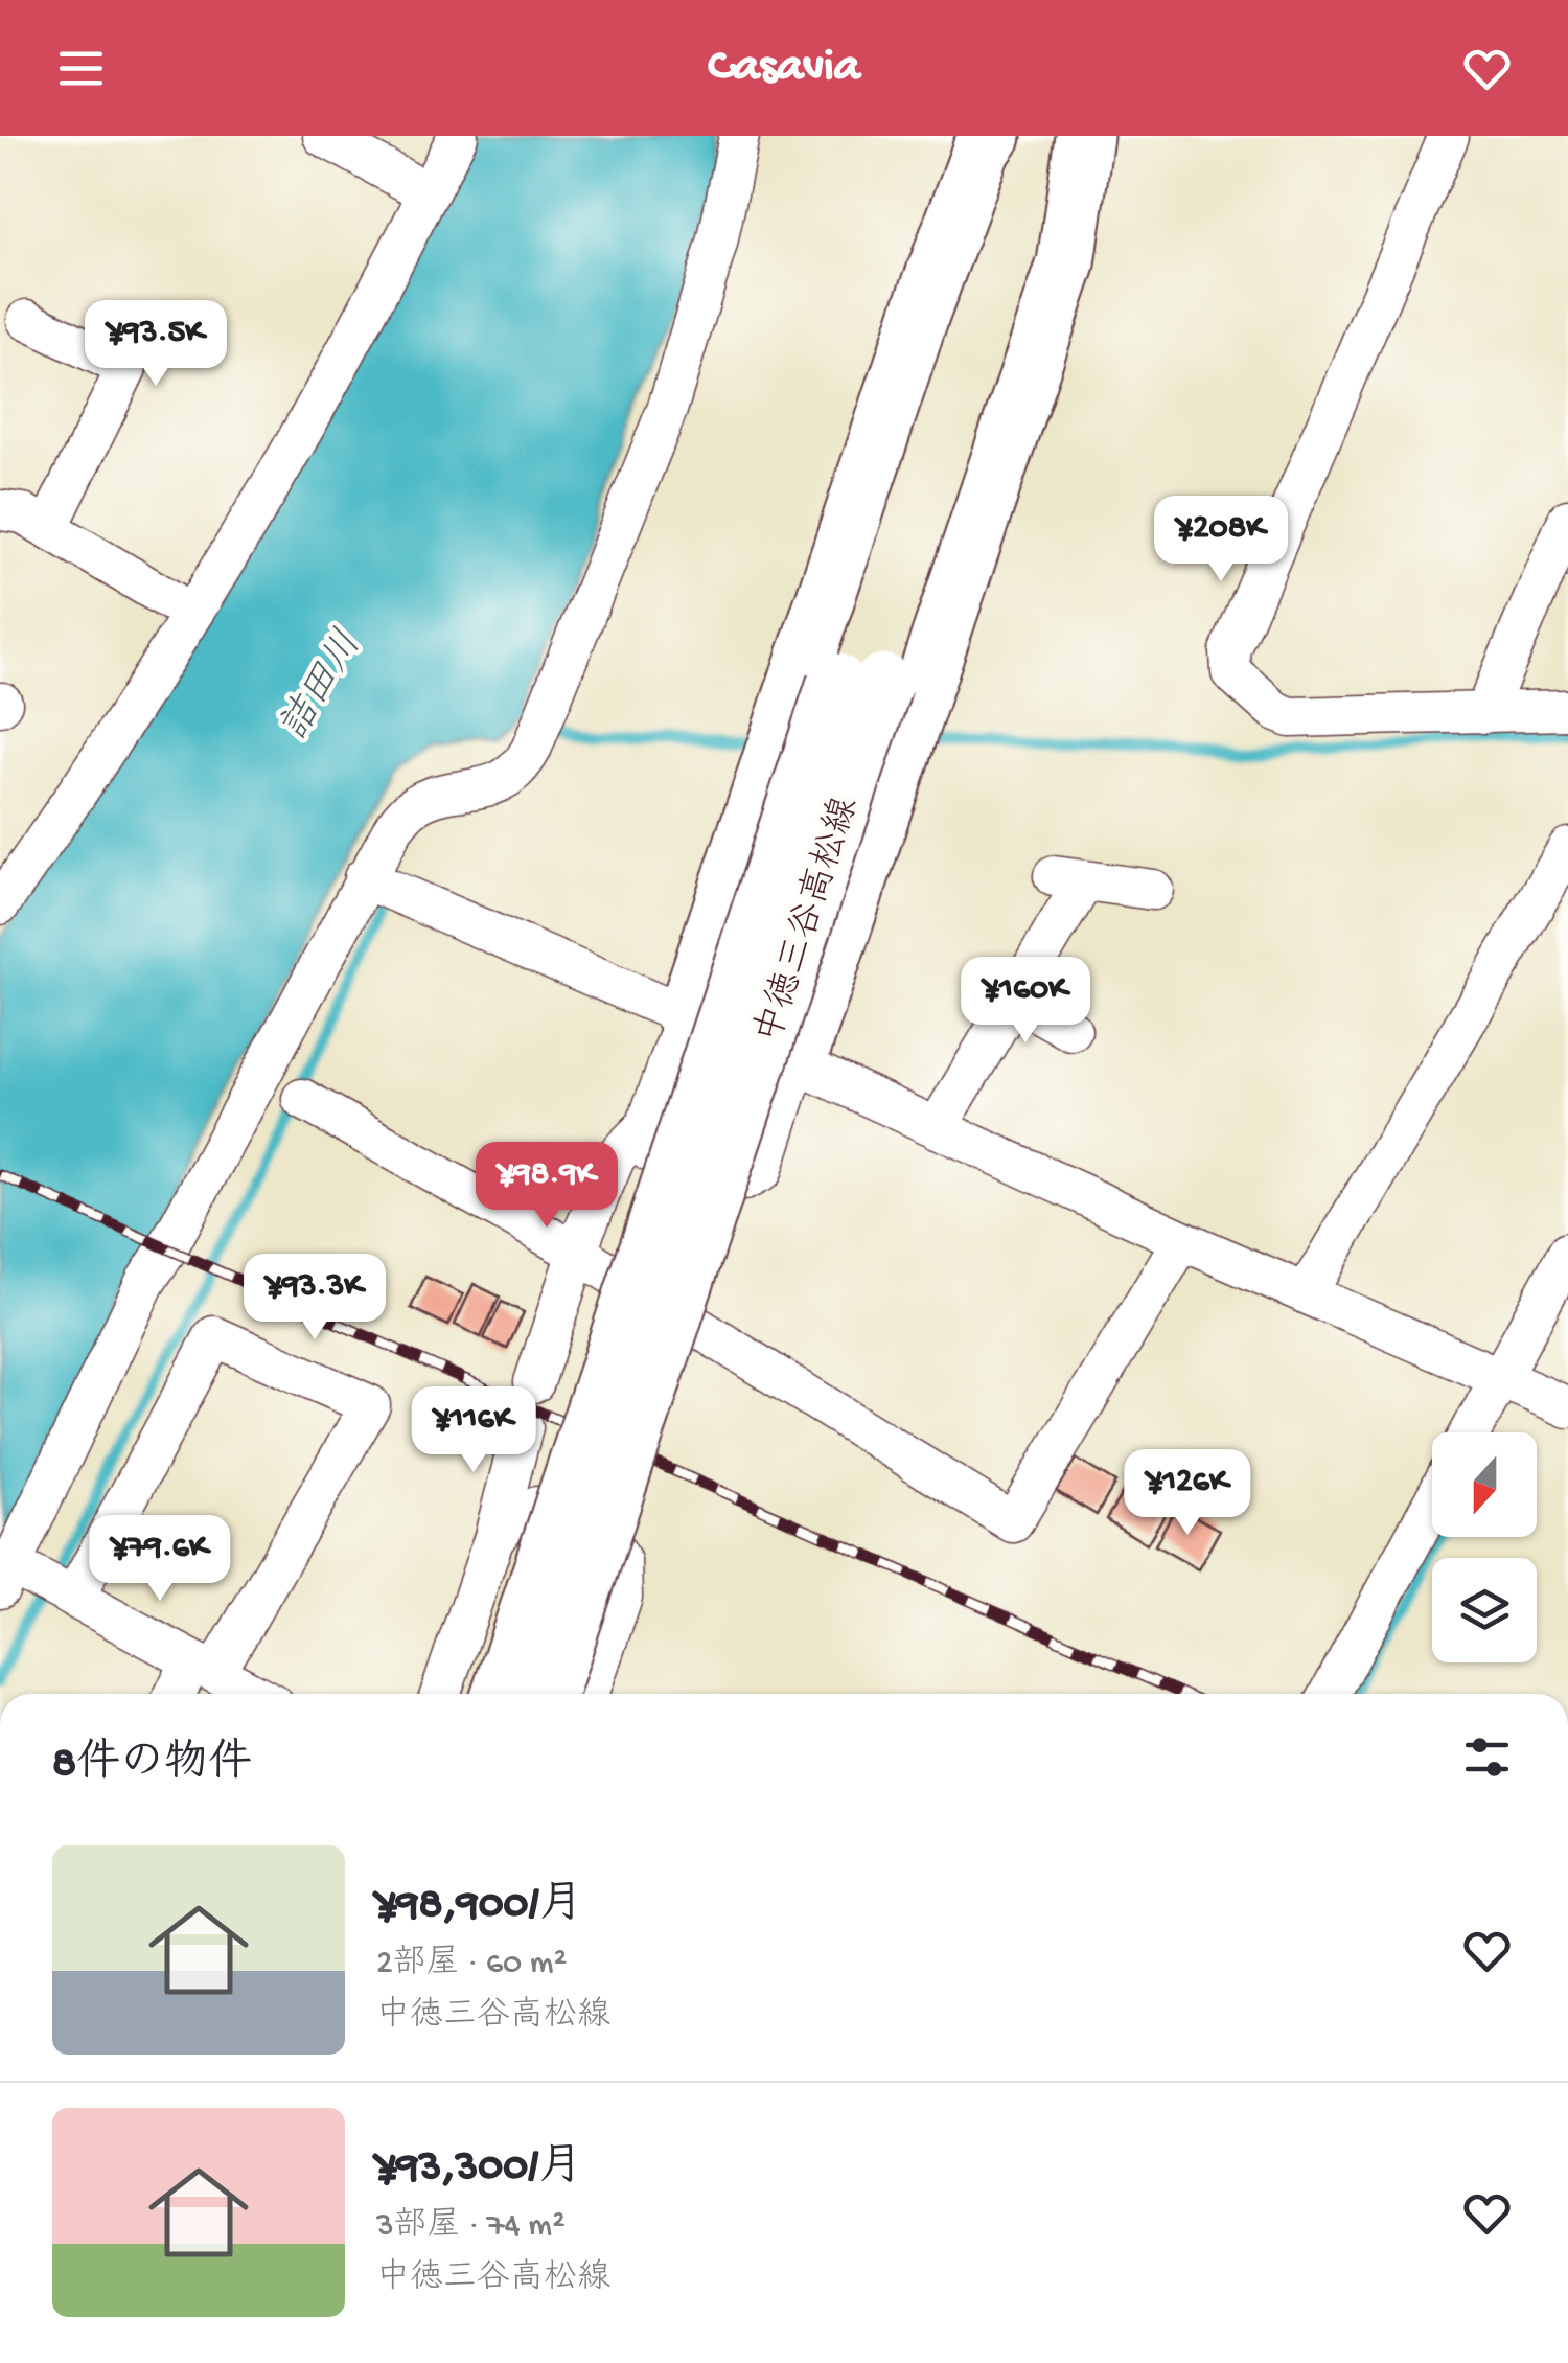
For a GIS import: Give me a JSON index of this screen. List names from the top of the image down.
{
  "streets": {
    "main road": ["中徳三谷高松線"]
  },
  "water": ["詰田川"],
  "north": "bottom",
  "page": {
    "header": "Casavia",
    "price": [
      "¥93.5K",
      "¥208K",
      "¥160K",
      "¥98.9K",
      "¥93.3K",
      "¥116K",
      "¥126K",
      "¥79.6K"
    ],
    "heading": "8件の物件",
    "list": [
      {
        "name": "¥98,900/月",
        "note": "2部屋 · 60 m² · 中徳三谷高松線"
      },
      {
        "name": "¥93,300/月",
        "note": "3部屋 · 74 m² · 中徳三谷高松線"
      }
    ]
  }
}
